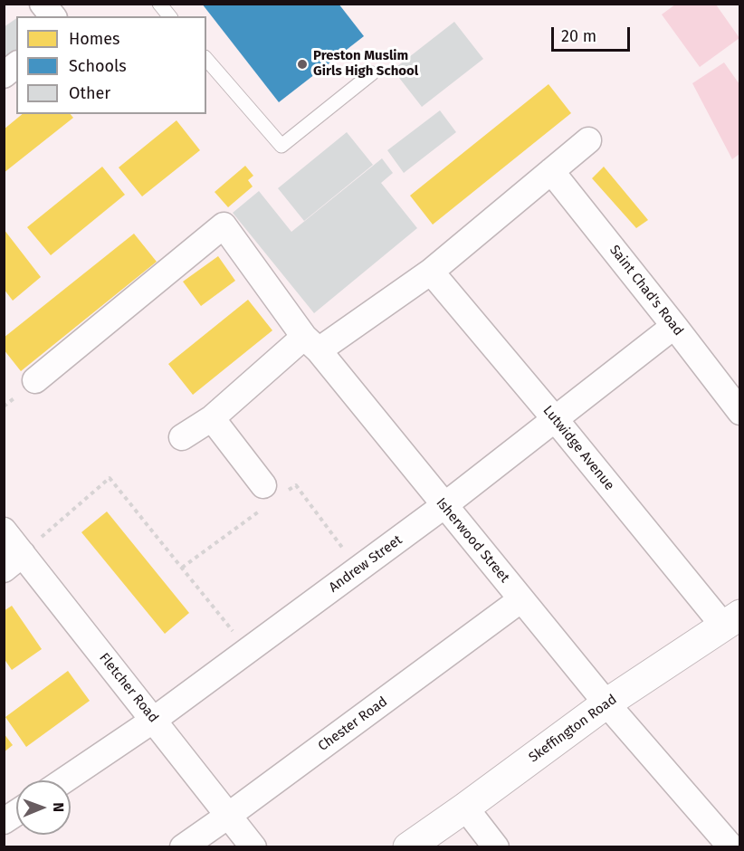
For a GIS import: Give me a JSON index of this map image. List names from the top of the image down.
{
  "streets": {
    "street": [
      "Saint Chad's Road",
      "Lutwidge Avenue",
      "Isherwood Street",
      "Andrew Street",
      "Fletcher Road",
      "Chester Road",
      "Skeffington Road"
    ]
  },
  "crossings": [
    ["Saint Chad's Road", "Andrew Street"],
    ["Lutwidge Avenue", "Andrew Street"],
    ["Lutwidge Avenue", "Skeffington Road"],
    ["Isherwood Street", "Andrew Street"],
    ["Isherwood Street", "Chester Road"],
    ["Isherwood Street", "Skeffington Road"],
    ["Andrew Street", "Fletcher Road"],
    ["Fletcher Road", "Chester Road"]
  ],
  "places": ["Preston Muslim Girls High School"],
  "legend": ["Homes", "Schools", "Other"],
  "scale_bar": "20 m",
  "north": "right"
}
